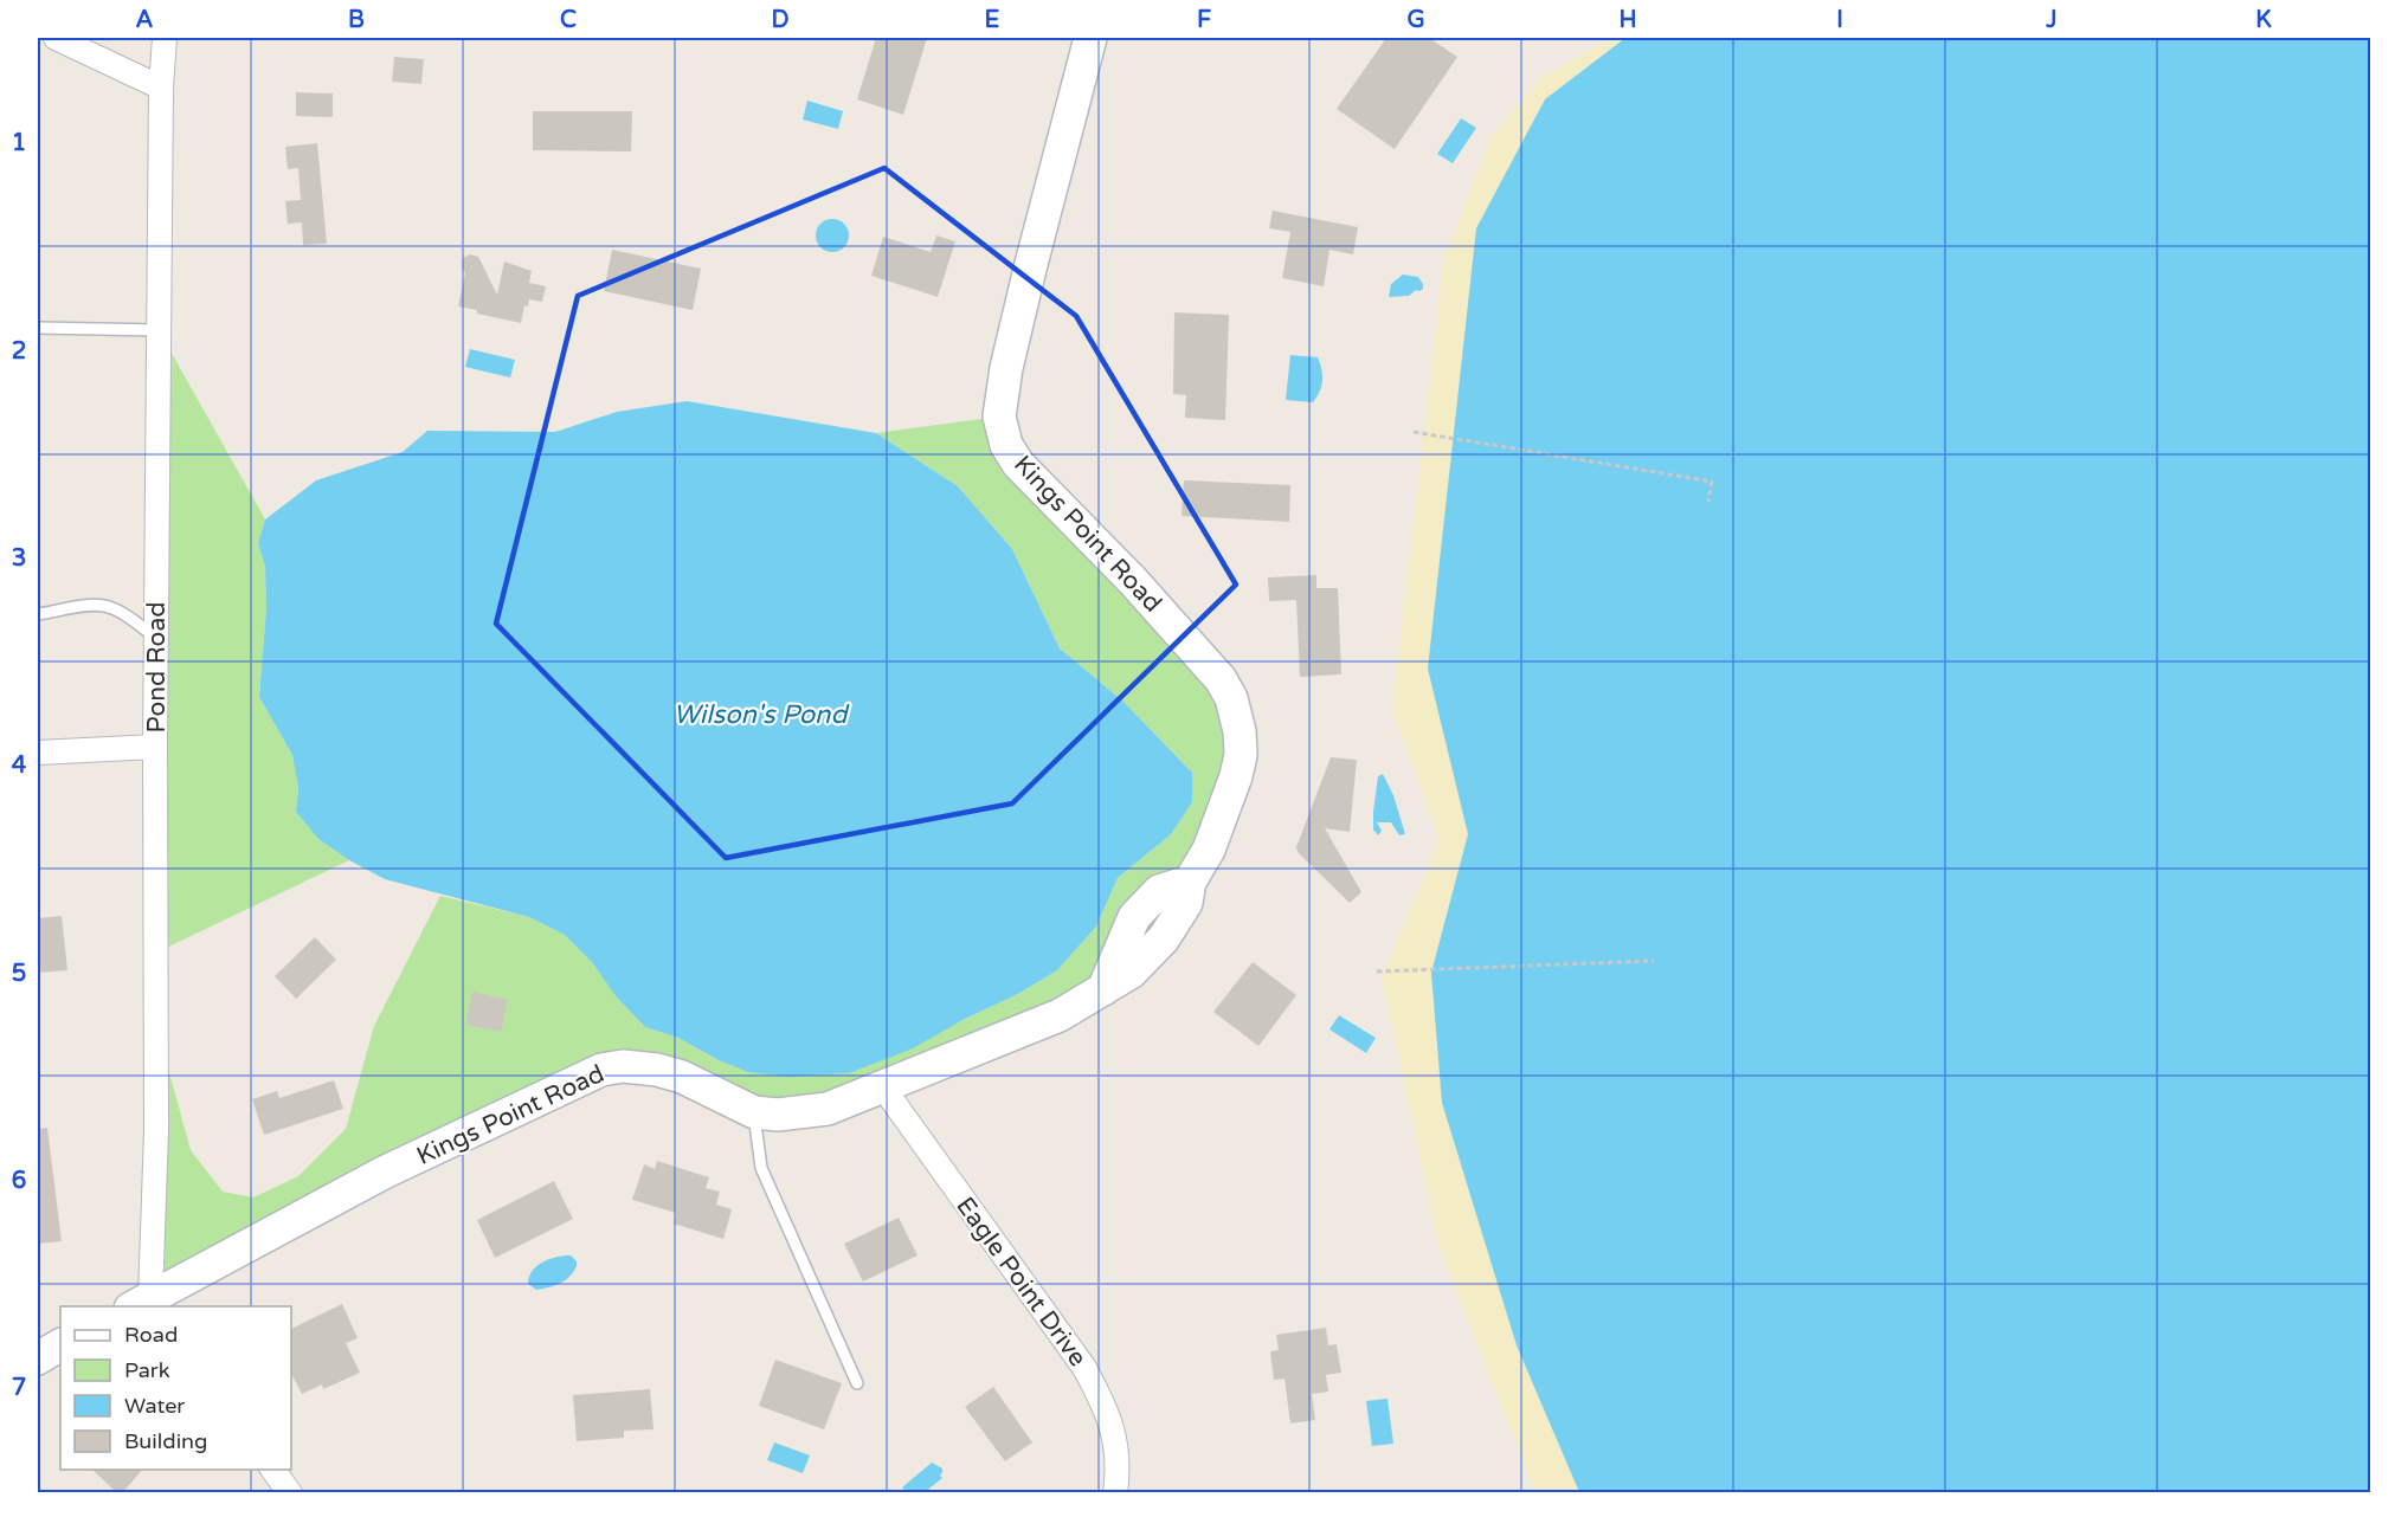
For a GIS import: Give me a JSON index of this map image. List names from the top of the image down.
{
  "streets": {
    "main road": ["Kings Point Road"],
    "street": ["Pond Road", "Eagle Point Drive"]
  },
  "crossings": [
    ["Kings Point Road", "Pond Road"],
    ["Kings Point Road", "Eagle Point Drive"]
  ],
  "water": ["Wilson's Pond"],
  "legend": [
    "Road",
    "Park",
    "Water",
    "Building"
  ],
  "grid": {
    "columns": [
      "A",
      "B",
      "C",
      "D",
      "E",
      "F",
      "G",
      "H",
      "I",
      "J",
      "K"
    ],
    "rows": [
      "1",
      "2",
      "3",
      "4",
      "5",
      "6",
      "7"
    ]
  }
}
